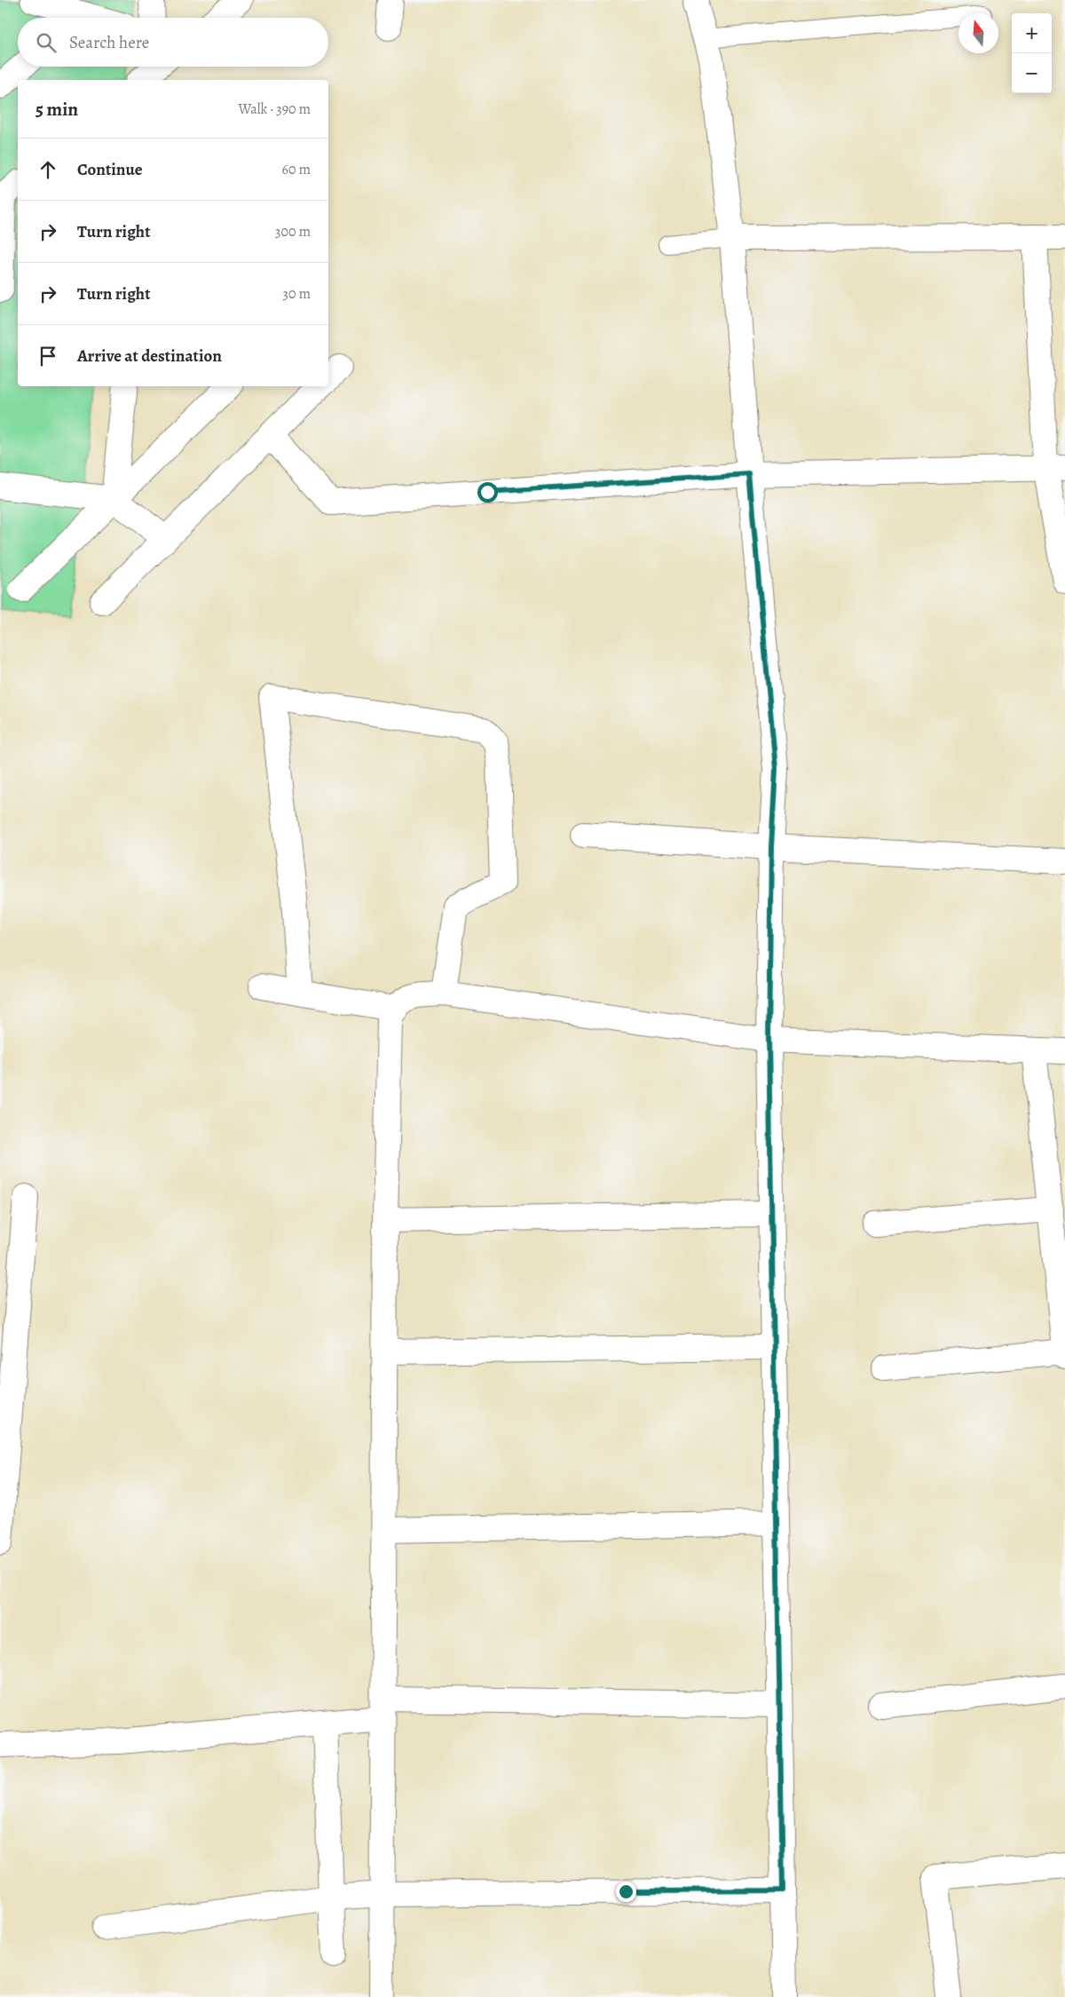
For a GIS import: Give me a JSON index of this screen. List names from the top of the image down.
{
  "north": "top",
  "page": {
    "map_buttons": ["+", "−"],
    "search": "Search here",
    "heading": ["5 min", "Walk · 390 m"],
    "list": [
      ["Continue", "60 m"],
      ["Turn right", "300 m"],
      ["Turn right", "30 m"],
      "Arrive at destination"
    ]
  }
}
